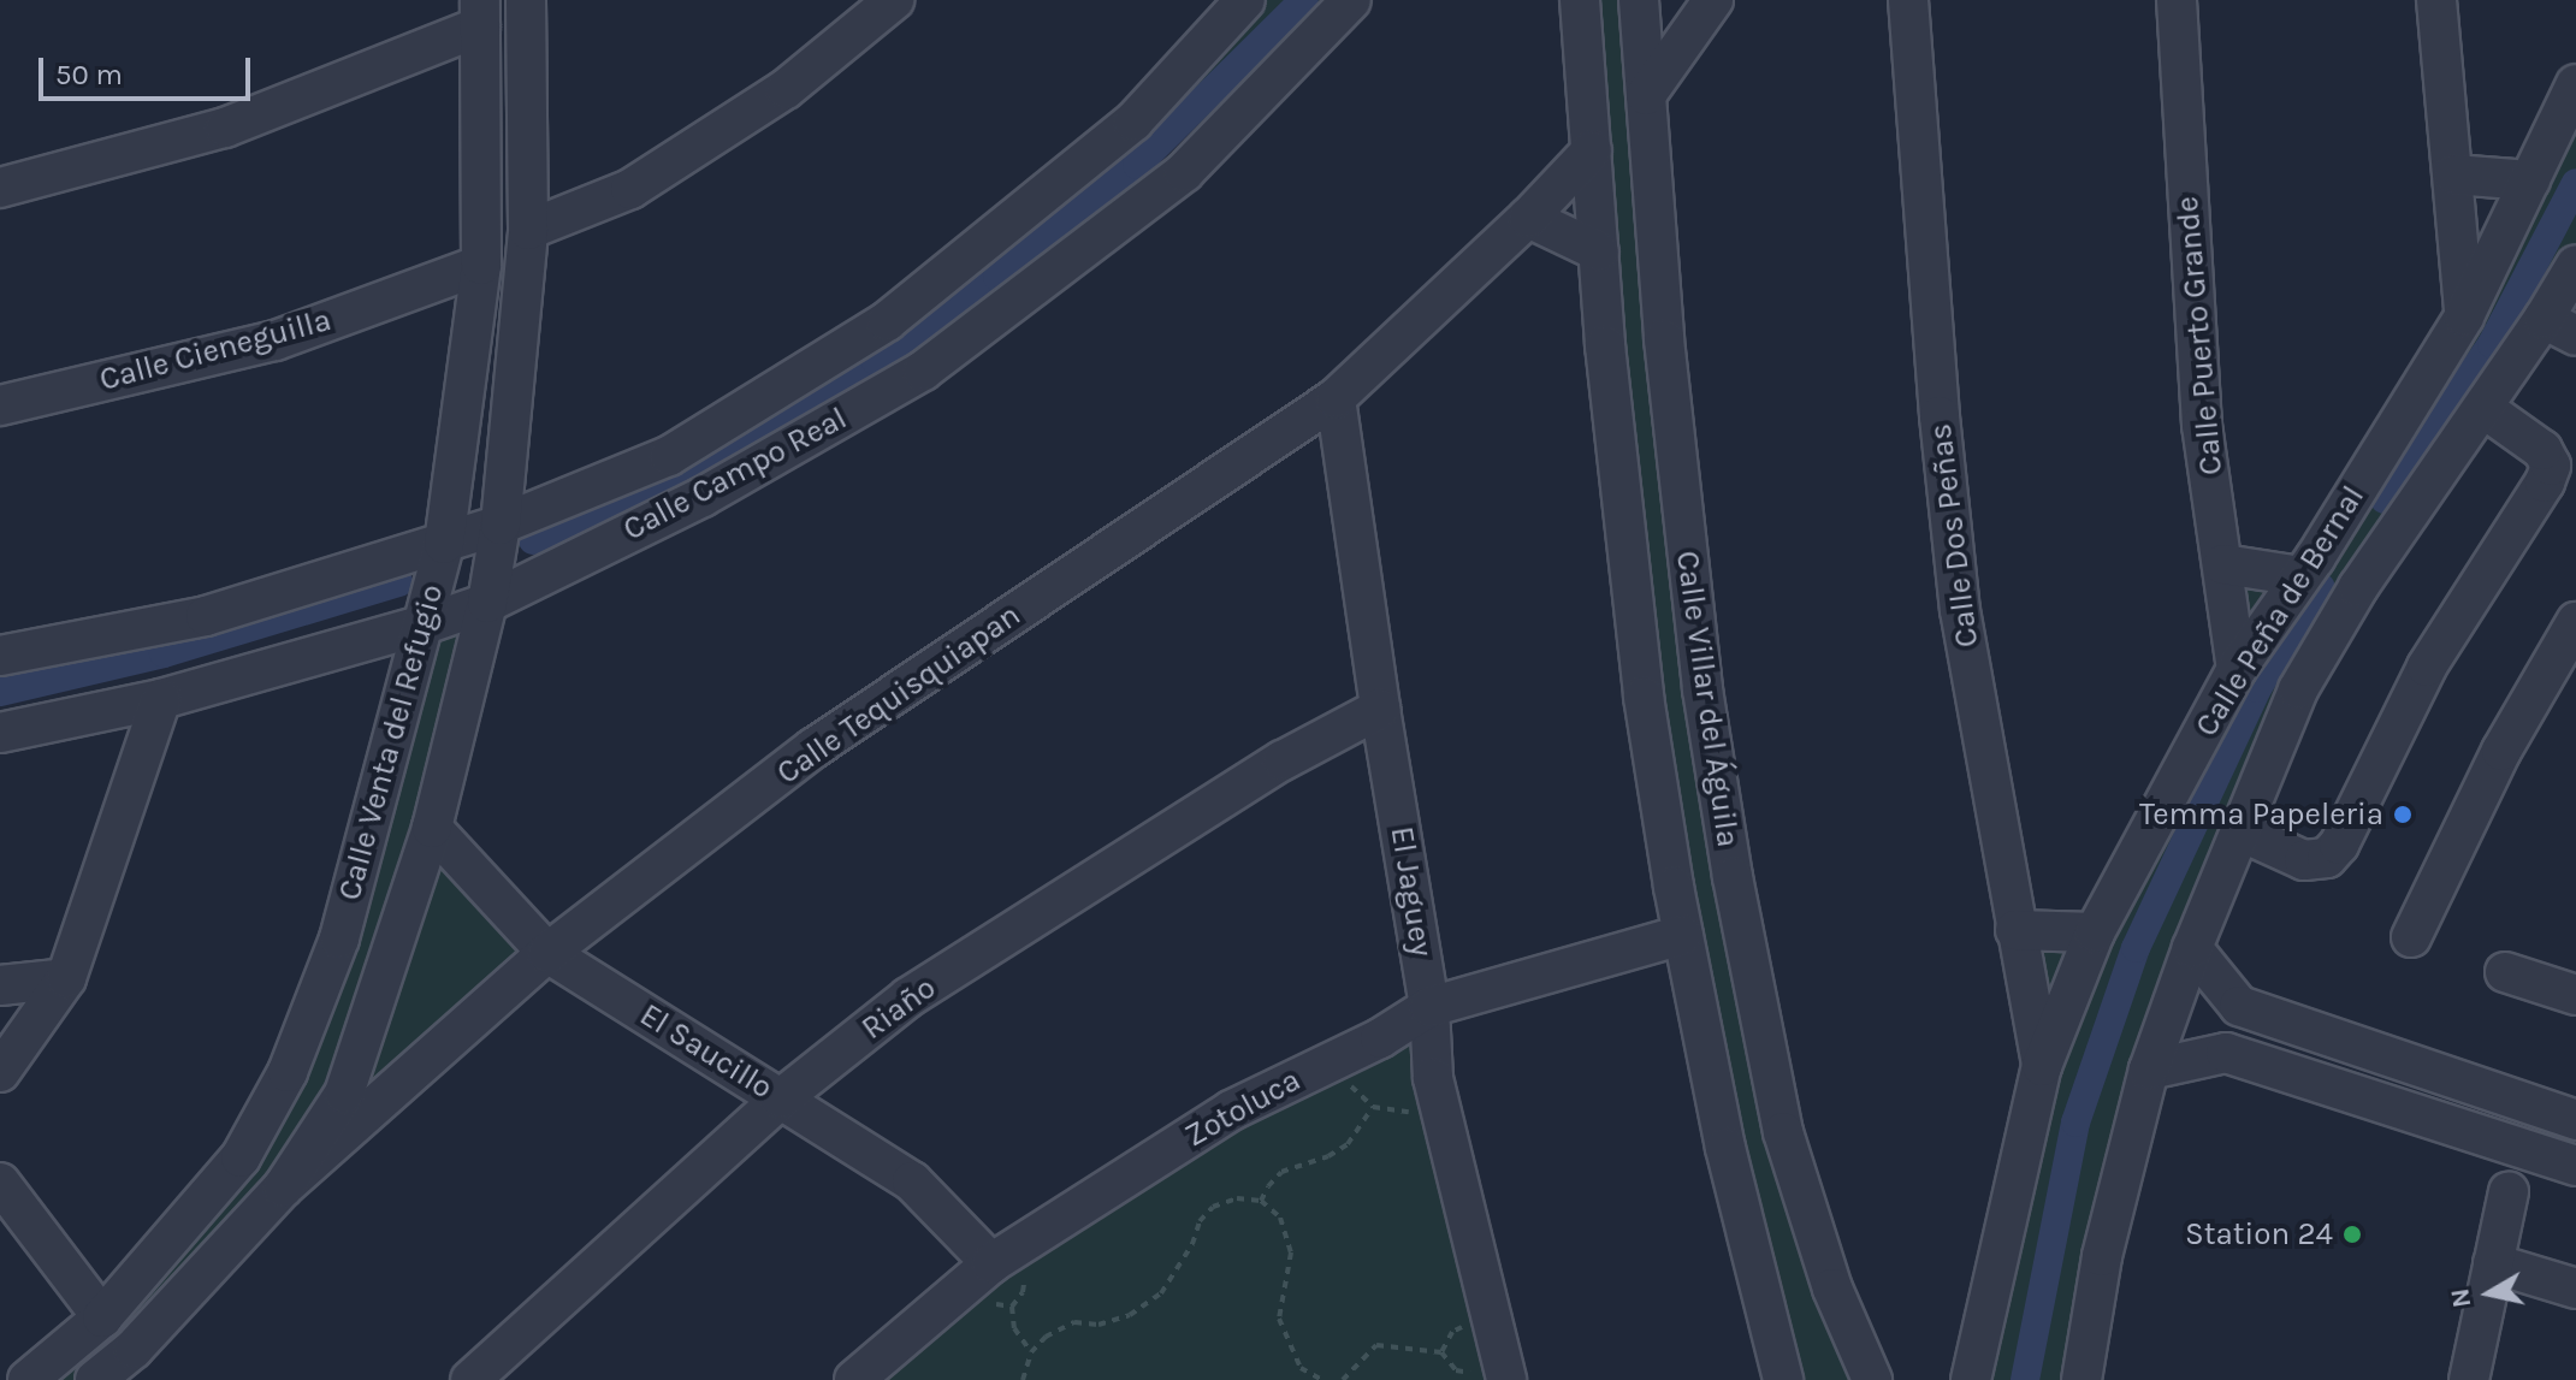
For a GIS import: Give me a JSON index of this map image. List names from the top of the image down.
{
  "streets": {
    "street": [
      "Calle Puerto Grande",
      "Calle Cieneguilla",
      "Calle Campo Real",
      "Calle Dos Peñas",
      "Calle Peña de Bernal",
      "Calle Tequisquiapan",
      "Calle Villar del Águila",
      "Calle Venta del Refugio",
      "El Jaguey",
      "Riaño",
      "El Saucillo",
      "Zotoluca"
    ]
  },
  "crossings": [
    ["Calle Puerto Grande", "Calle Peña de Bernal"],
    ["Calle Cieneguilla", "Calle Venta del Refugio"],
    ["Calle Campo Real", "Calle Venta del Refugio"],
    ["Calle Dos Peñas", "Calle Peña de Bernal"],
    ["Calle Tequisquiapan", "Calle Villar del Águila"],
    ["Calle Tequisquiapan", "Calle Venta del Refugio"],
    ["Calle Tequisquiapan", "El Jaguey"],
    ["Calle Tequisquiapan", "El Saucillo"],
    ["Calle Villar del Águila", "Zotoluca"],
    ["Calle Venta del Refugio", "El Saucillo"],
    ["El Jaguey", "Riaño"],
    ["El Jaguey", "Zotoluca"],
    ["Riaño", "El Saucillo"],
    ["El Saucillo", "Zotoluca"]
  ],
  "places": ["Temma Papeleria", "Station 24"],
  "scale_bar": "50 m",
  "north": "left"
}
